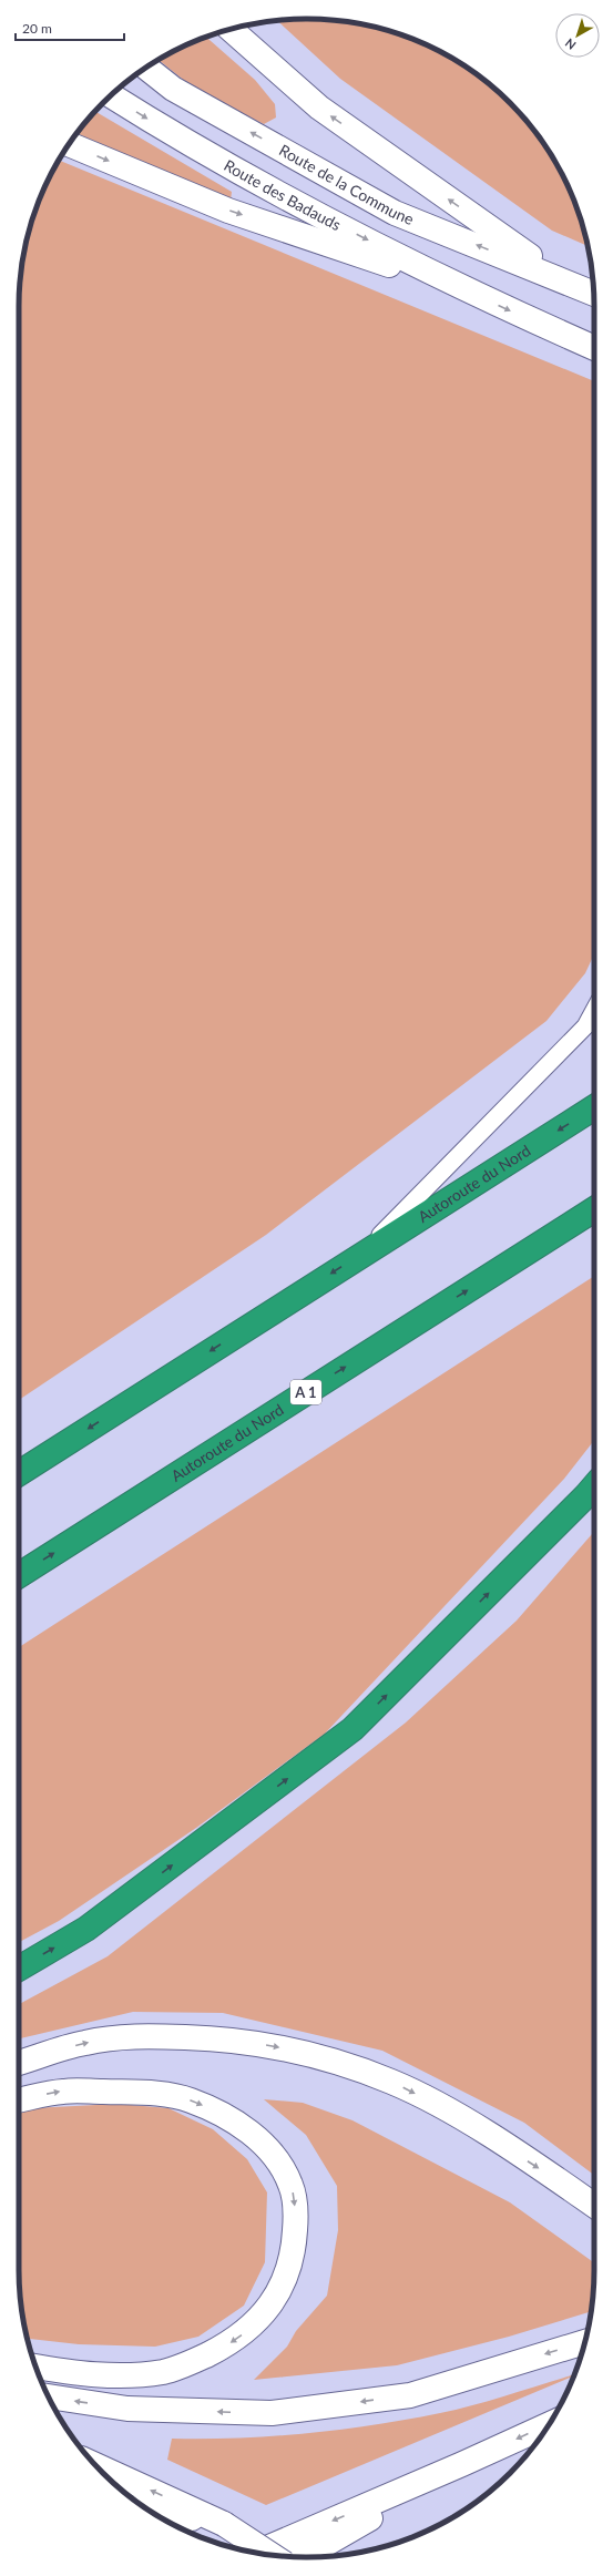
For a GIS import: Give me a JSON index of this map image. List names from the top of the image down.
{
  "streets": {
    "highway": ["Autoroute du Nord", "A 1"],
    "main road": ["Route de la Commune", "Route des Badauds"]
  },
  "scale_bar": "20 m",
  "north": "bottom left"
}
